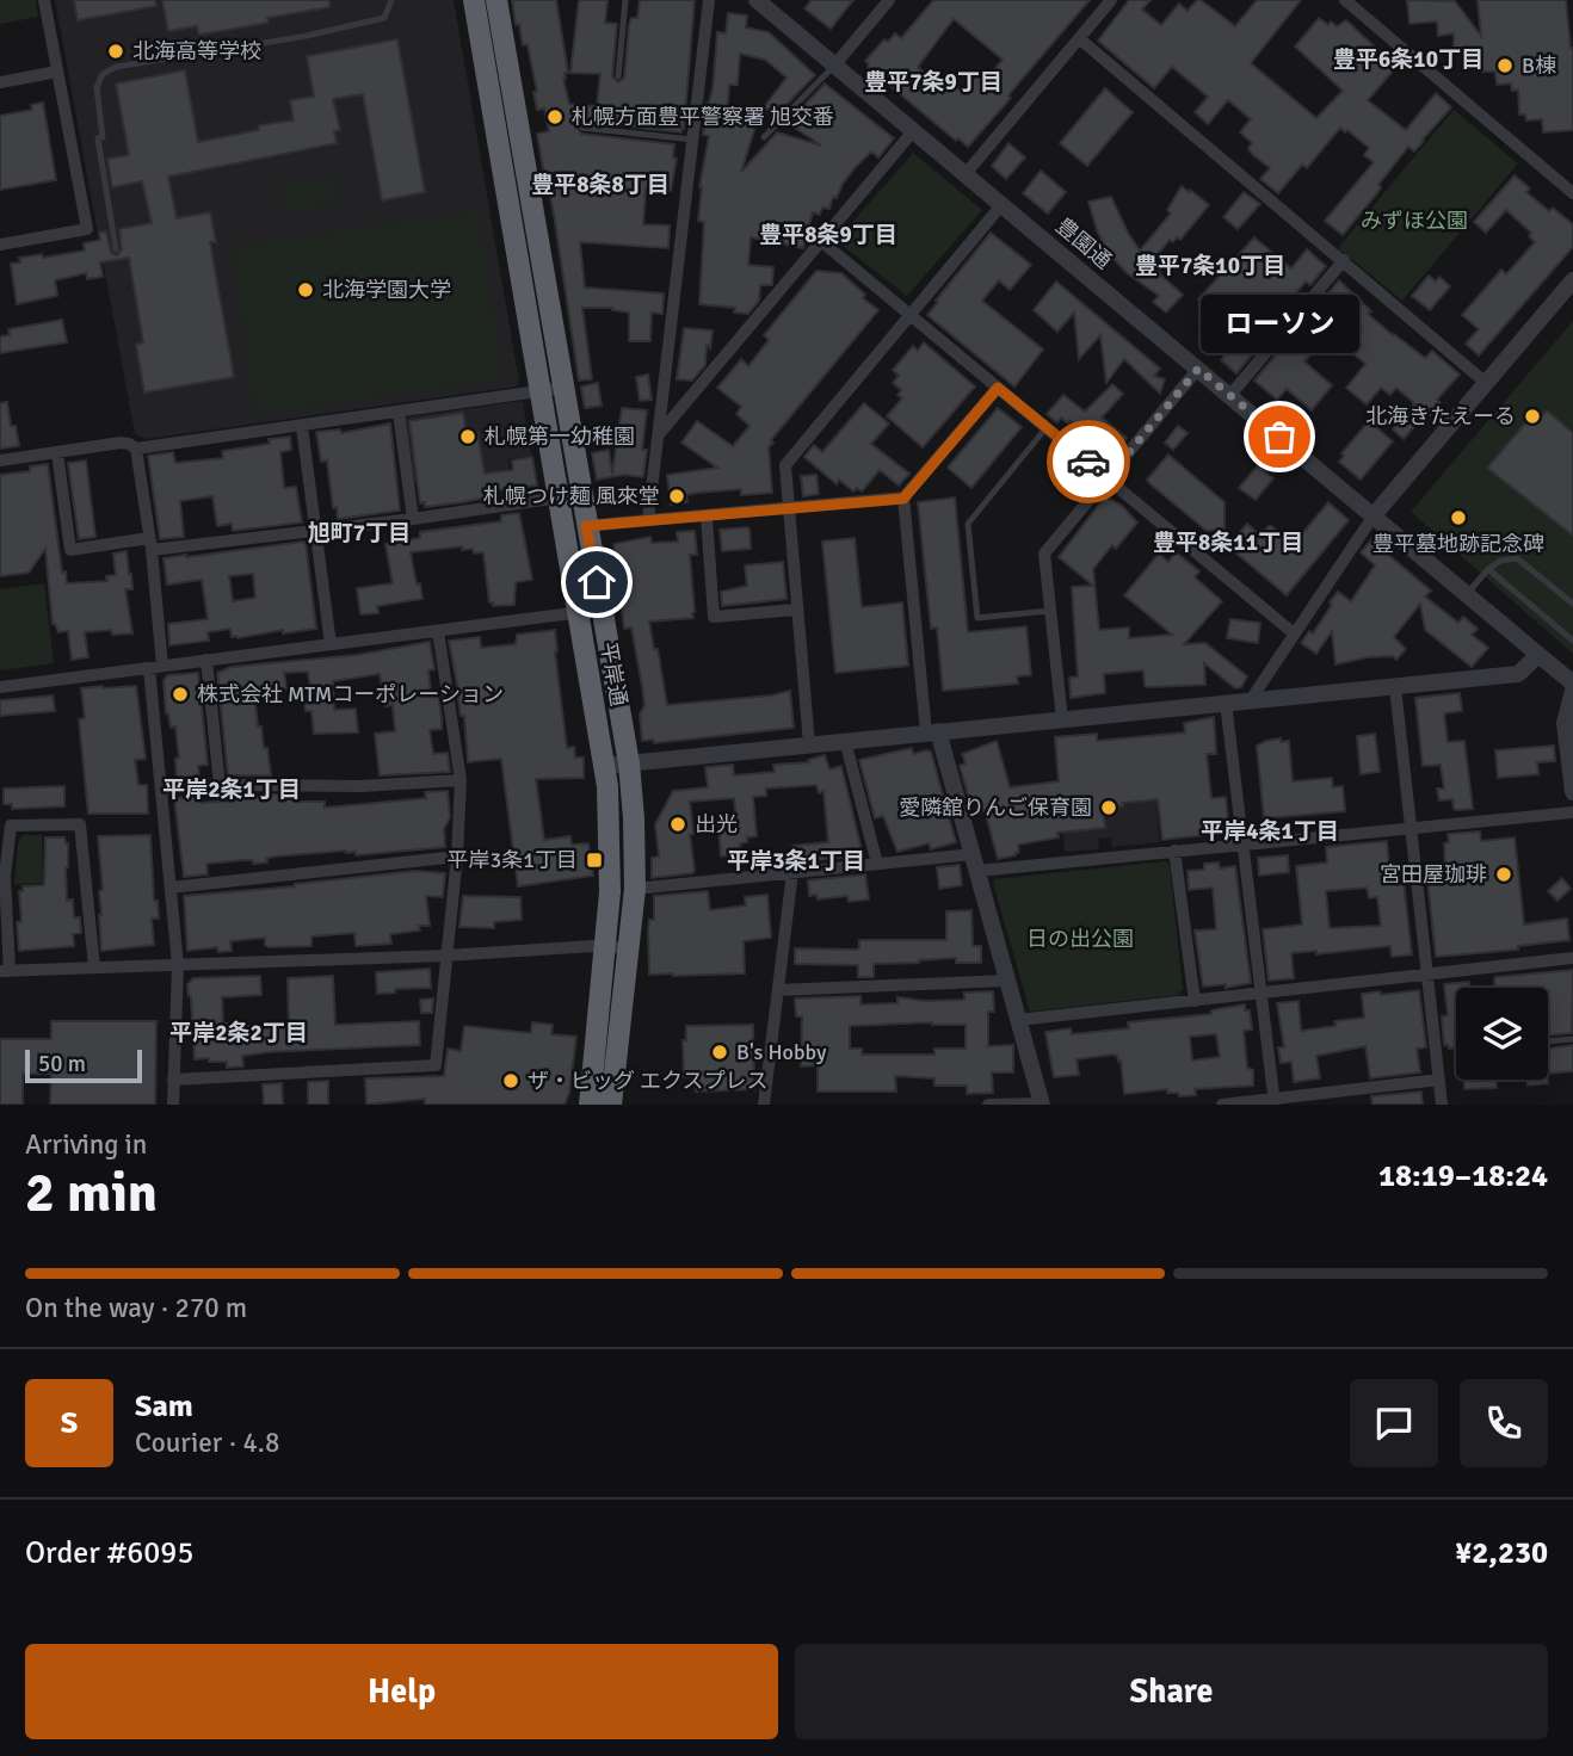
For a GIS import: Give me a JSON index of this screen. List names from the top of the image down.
{
  "streets": {
    "highway": ["平岸通"],
    "street": ["豊園通"]
  },
  "districts": [
    "豊平6条10丁目",
    "豊平7条9丁目",
    "豊平8条8丁目",
    "豊平8条9丁目",
    "豊平7条10丁目",
    "旭町7丁目",
    "豊平8条11丁目",
    "平岸2条1丁目",
    "平岸4条1丁目",
    "平岸3条1丁目",
    "平岸2条2丁目"
  ],
  "parks": ["みずほ公園", "日の出公園"],
  "places": {
    "other": [
      "北海高等学校",
      "B棟",
      "札幌方面豊平警察署 旭交番",
      "北海学園大学",
      "北海きたえーる",
      "札幌第一幼稚園",
      "ローソン",
      "札幌つけ麺 風來堂",
      "豊平墓地跡記念碑",
      "株式会社 MTMコーポレーション",
      "愛隣舘りんご保育園",
      "出光",
      "宮田屋珈琲",
      "B's Hobby",
      "ザ・ビッグ エクスプレス"
    ],
    "transit": ["平岸3条1丁目"]
  },
  "scale_bar": "50 m",
  "page": {
    "bubble": "ローソン",
    "scale": "50 m",
    "heading": ["2 min", "Arriving in", "18:19–18:24"],
    "panel": [
      "Sam",
      "Courier · 4.8",
      "Order #6095",
      "¥2,230"
    ],
    "bar": "On the way · 270 m",
    "round": "S",
    "buttons": ["Help", "Share"]
  }
}
